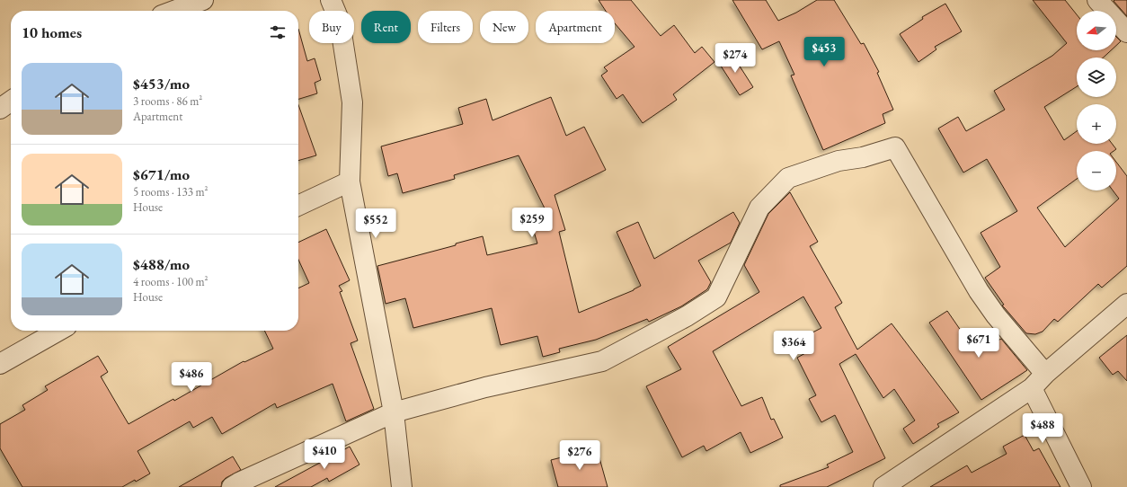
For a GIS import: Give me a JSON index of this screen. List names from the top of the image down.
{
  "north": "left",
  "page": {
    "map_buttons": ["+", "−"],
    "chip": [
      "Buy",
      "Rent",
      "Filters",
      "New",
      "Apartment"
    ],
    "heading": "10 homes",
    "price": [
      "$453",
      "$274",
      "$259",
      "$552",
      "$671",
      "$364",
      "$486",
      "$488",
      "$410",
      "$276"
    ],
    "list": [
      {
        "name": "$453/mo",
        "note": "3 rooms · 86 m² · Apartment"
      },
      {
        "name": "$671/mo",
        "note": "5 rooms · 133 m² · House"
      },
      {
        "name": "$488/mo",
        "note": "4 rooms · 100 m² · House"
      }
    ]
  }
}
